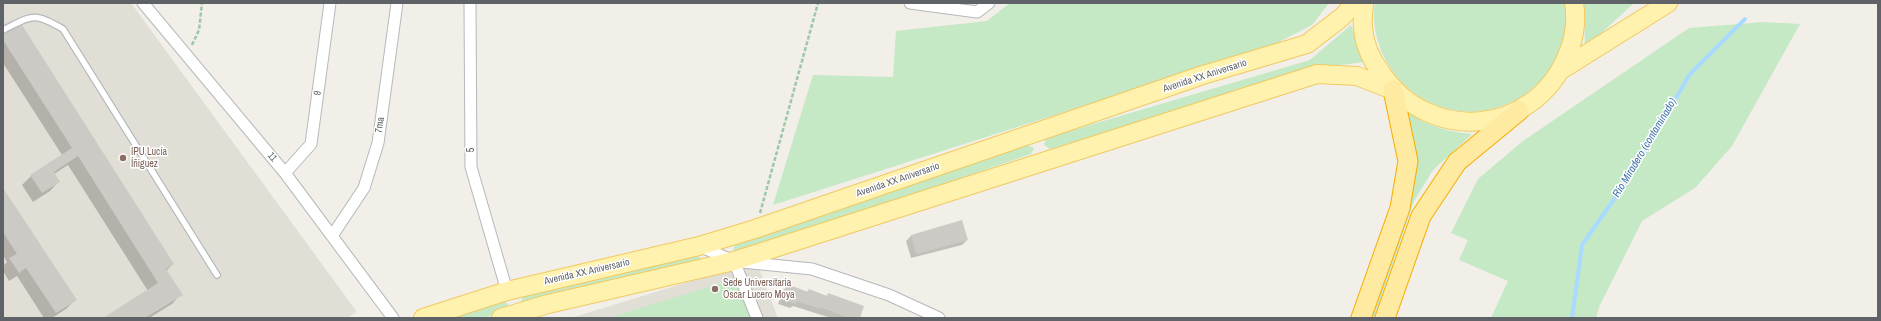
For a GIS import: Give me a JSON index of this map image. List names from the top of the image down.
{
  "streets": {
    "main road": ["Avenida XX Aniversario"],
    "street": [
      "9",
      "7ma",
      "5",
      "11"
    ]
  },
  "crossings": [
    ["Avenida XX Aniversario", "5"],
    ["9", "11"],
    ["7ma", "11"]
  ],
  "water": ["Río Miradero (contaminado)"],
  "places": ["IPU Lucía Íñiguez", "Sede Universitaria Oscar Lucero Moya"]
}
